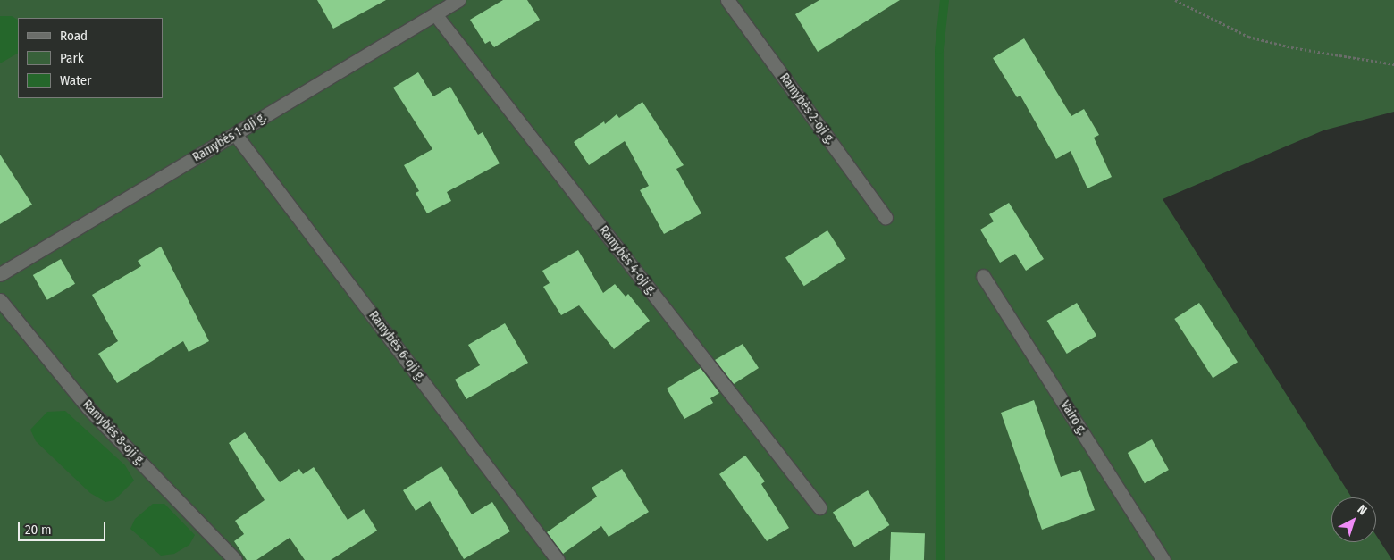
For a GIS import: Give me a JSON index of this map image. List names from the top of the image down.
{
  "streets": {
    "street": [
      "Ramybės 2-oji g.",
      "Ramybės 1-oji g.",
      "Ramybės 4-oji g.",
      "Ramybės 6-oji g.",
      "Vairo g.",
      "Ramybės 8-oji g."
    ]
  },
  "crossings": [
    ["Ramybės 1-oji g.", "Ramybės 4-oji g."],
    ["Ramybės 1-oji g.", "Ramybės 6-oji g."]
  ],
  "legend": ["Road", "Park", "Water"],
  "scale_bar": "20 m",
  "north": "top right"
}
